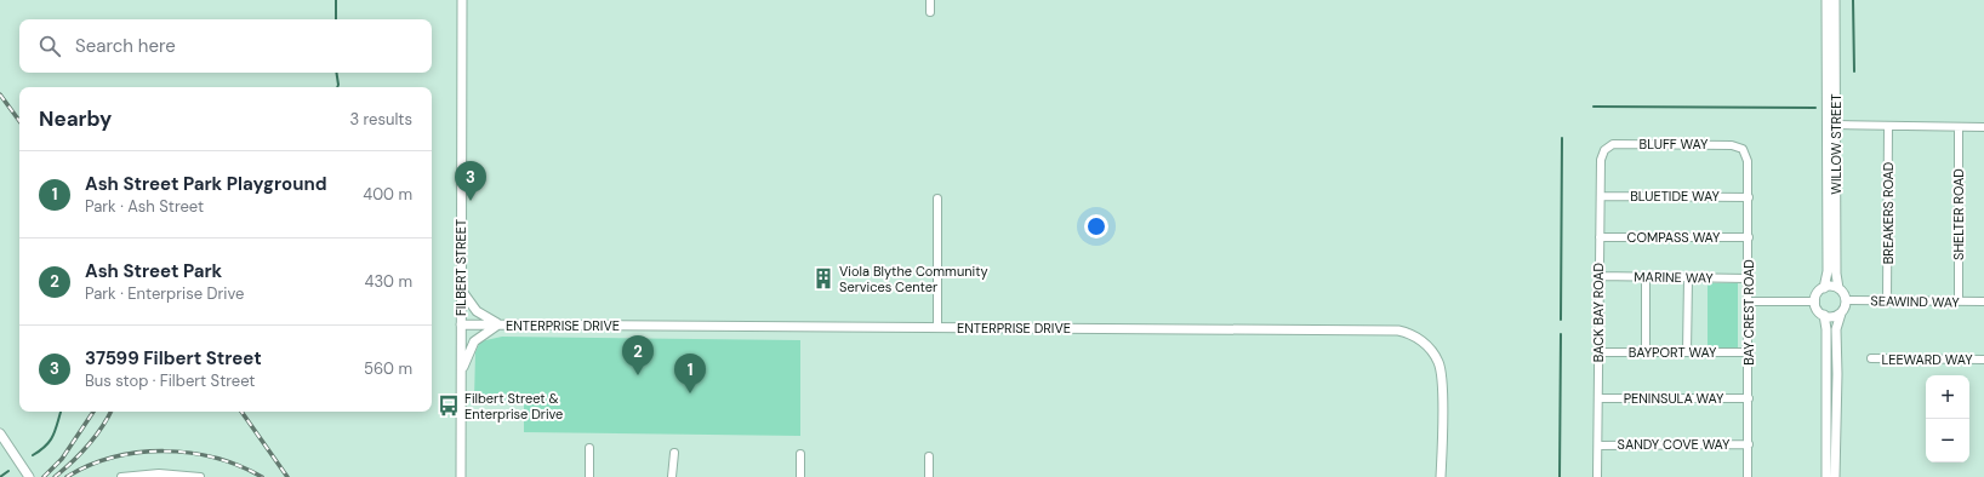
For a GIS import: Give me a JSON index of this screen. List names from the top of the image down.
{
  "streets": {
    "street": [
      "BLUFF WAY",
      "WILLOW STREET",
      "BLUETIDE WAY",
      "BREAKERS ROAD",
      "SHELTER ROAD",
      "COMPASS WAY",
      "FILBERT STREET",
      "MARINE WAY",
      "SEAWIND WAY",
      "BACK BAY ROAD",
      "BAY CREST ROAD",
      "ENTERPRISE DRIVE",
      "BAYPORT WAY",
      "LEEWARD WAY",
      "PENINSULA WAY",
      "SANDY COVE WAY"
    ]
  },
  "crossings": [
    ["BLUFF WAY", "BACK BAY ROAD"],
    ["BLUFF WAY", "BAY CREST ROAD"],
    ["WILLOW STREET", "SEAWIND WAY"],
    ["BLUETIDE WAY", "BACK BAY ROAD"],
    ["BLUETIDE WAY", "BAY CREST ROAD"],
    ["BREAKERS ROAD", "SEAWIND WAY"],
    ["SHELTER ROAD", "SEAWIND WAY"],
    ["COMPASS WAY", "BACK BAY ROAD"],
    ["COMPASS WAY", "BAY CREST ROAD"],
    ["FILBERT STREET", "ENTERPRISE DRIVE"],
    ["MARINE WAY", "BACK BAY ROAD"],
    ["MARINE WAY", "BAY CREST ROAD"],
    ["BACK BAY ROAD", "BAYPORT WAY"],
    ["BACK BAY ROAD", "PENINSULA WAY"],
    ["BACK BAY ROAD", "SANDY COVE WAY"],
    ["BAY CREST ROAD", "BAYPORT WAY"],
    ["BAY CREST ROAD", "PENINSULA WAY"],
    ["BAY CREST ROAD", "SANDY COVE WAY"]
  ],
  "places": {
    "building": ["Viola Blythe Community Services Center"],
    "bus stop": ["Filbert Street & Enterprise Drive"]
  },
  "page": {
    "search": "Search here",
    "heading": ["Nearby", "3 results"],
    "list": [
      {
        "mark": "1",
        "name": "Ash Street Park Playground",
        "note": "Park · Ash Street",
        "value": "400 m"
      },
      {
        "mark": "2",
        "name": "Ash Street Park",
        "note": "Park · Enterprise Drive",
        "value": "430 m"
      },
      {
        "mark": "3",
        "name": "37599 Filbert Street",
        "note": "Bus stop · Filbert Street",
        "value": "560 m"
      }
    ],
    "pins": ["3", "2", "1"],
    "map_buttons": ["+", "−"]
  }
}
